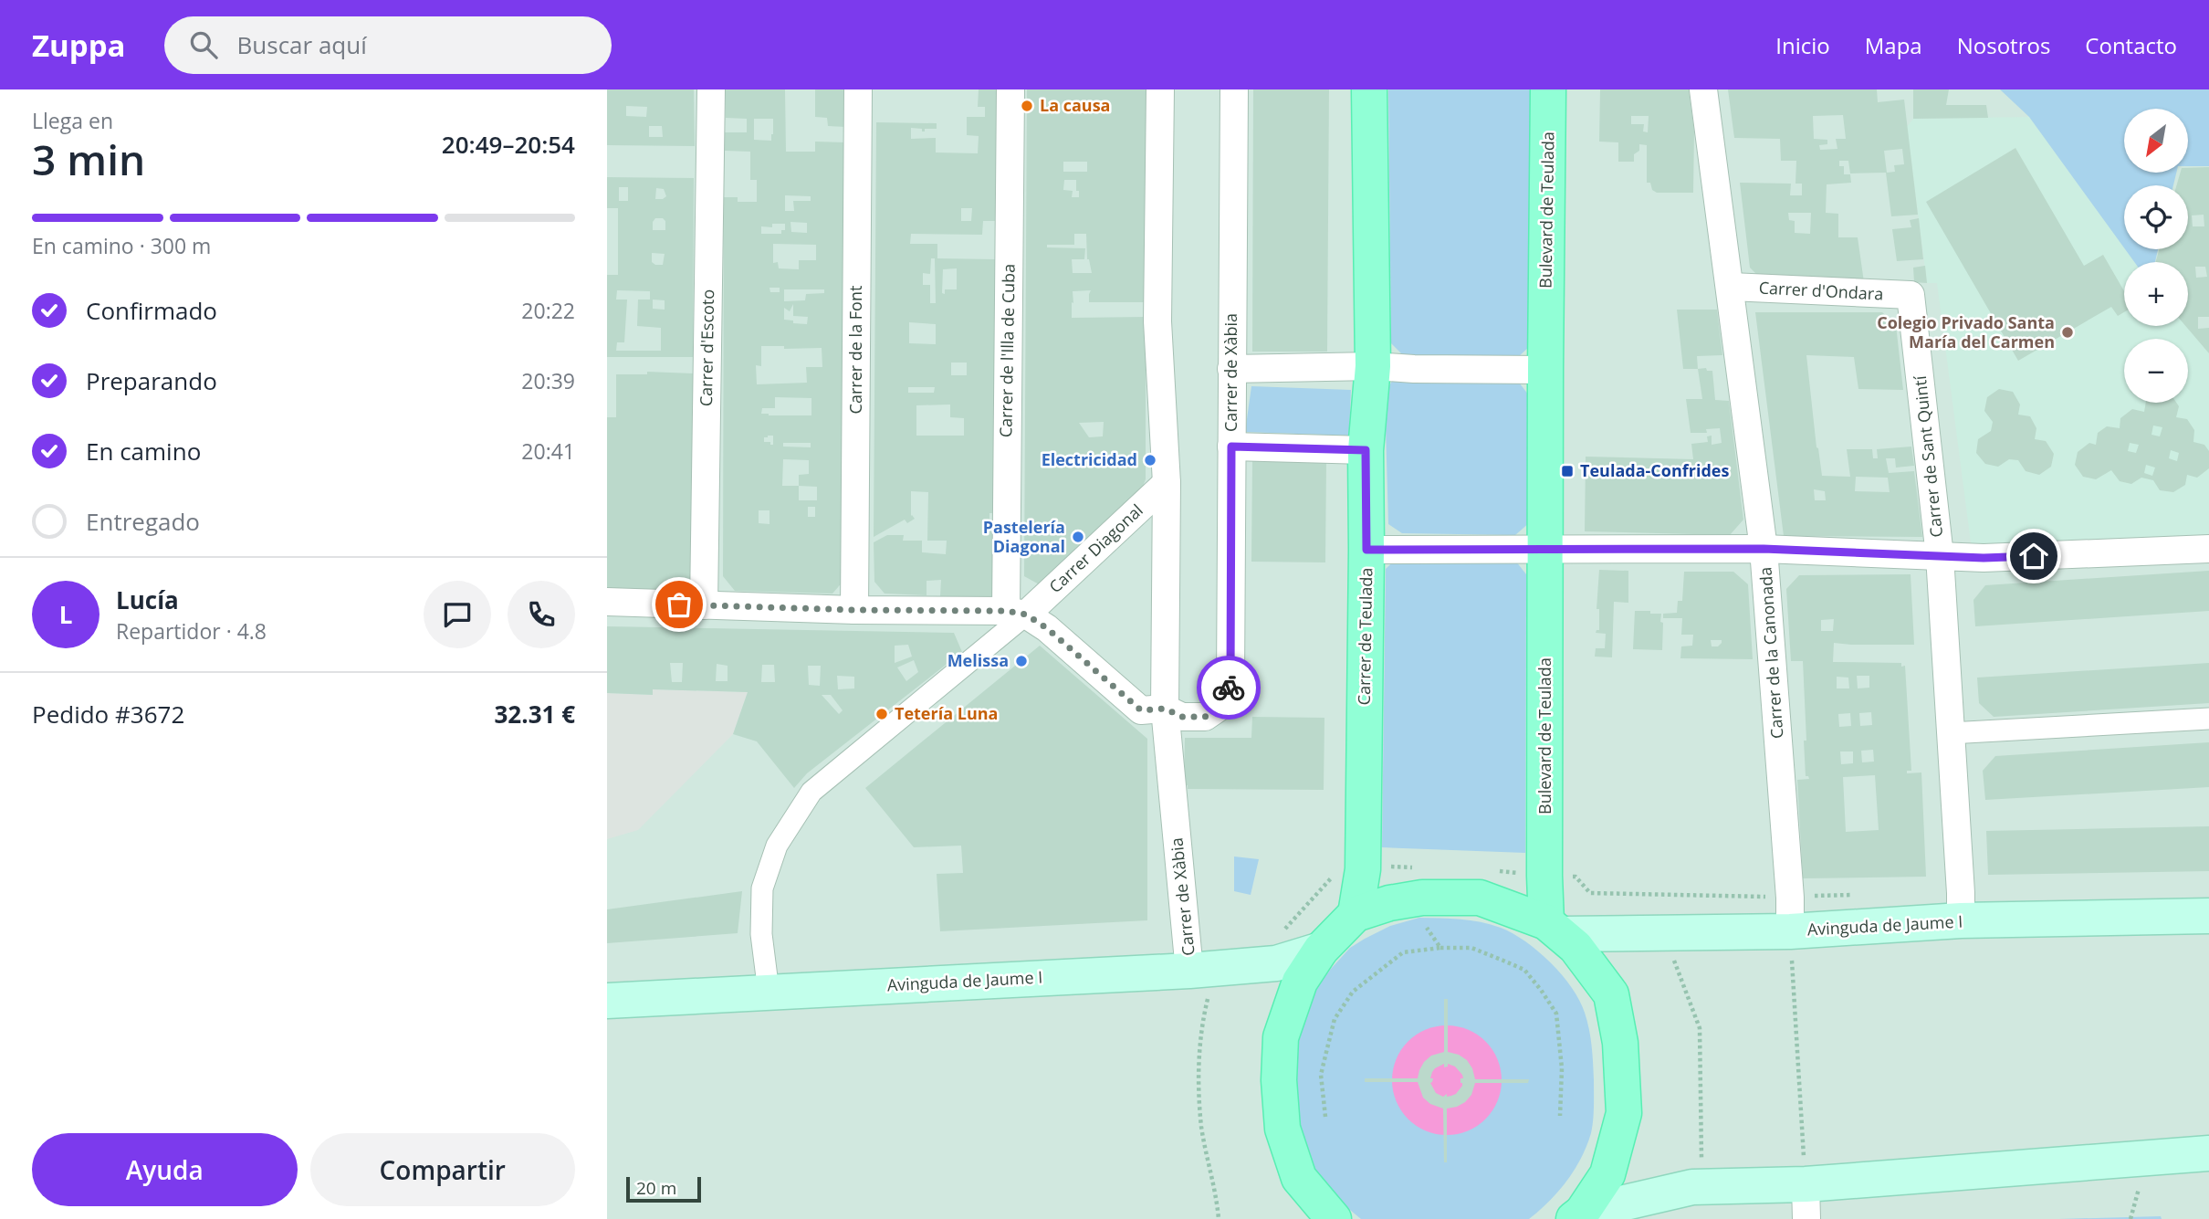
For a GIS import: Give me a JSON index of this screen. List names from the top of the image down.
{
  "streets": {
    "main road": ["Bulevard de Teulada", "Carrer de Teulada", "Avinguda de Jaume I"],
    "street": [
      "Carrer d'Ondara",
      "Carrer d'Escoto",
      "Carrer de la Font",
      "Carrer de l'Illa de Cuba",
      "Carrer de Xàbia",
      "Carrer de Sant Quintí",
      "Carrer Diagonal",
      "Carrer de la Canonada"
    ]
  },
  "crossings": [
    ["Bulevard de Teulada", "Avinguda de Jaume I"],
    ["Carrer d'Ondara", "Carrer de Sant Quintí"],
    ["Carrer d'Ondara", "Carrer de la Canonada"],
    ["Carrer de l'Illa de Cuba", "Carrer Diagonal"],
    ["Carrer de Xàbia", "Carrer Diagonal"],
    ["Carrer de Xàbia", "Avinguda de Jaume I"],
    ["Carrer de Sant Quintí", "Avinguda de Jaume I"],
    ["Carrer de la Canonada", "Avinguda de Jaume I"]
  ],
  "places": {
    "other": [
      "La causa",
      "Colegio Privado Santa María del Carmen",
      "Electricidad",
      "Pastelería Diagonal",
      "Melissa",
      "Tetería Luna"
    ],
    "transit": ["Teulada-Confrides"]
  },
  "scale_bar": "20 m",
  "north": "bottom left",
  "page": {
    "header": "Zuppa",
    "search": "Buscar aquí",
    "nav": [
      "Inicio",
      "Mapa",
      "Nosotros",
      "Contacto"
    ],
    "heading": ["3 min", "Llega en", "20:49–20:54"],
    "panel": [
      "Lucía",
      "Repartidor · 4.8",
      "Pedido #3672",
      "32.31 €"
    ],
    "map_buttons": ["+", "−"],
    "bar": "En camino · 300 m",
    "list": [
      ["Confirmado", "20:22"],
      ["Preparando", "20:39"],
      ["En camino", "20:41"],
      "Entregado"
    ],
    "round": "L",
    "buttons": ["Ayuda", "Compartir"],
    "scale": "20 m"
  }
}
